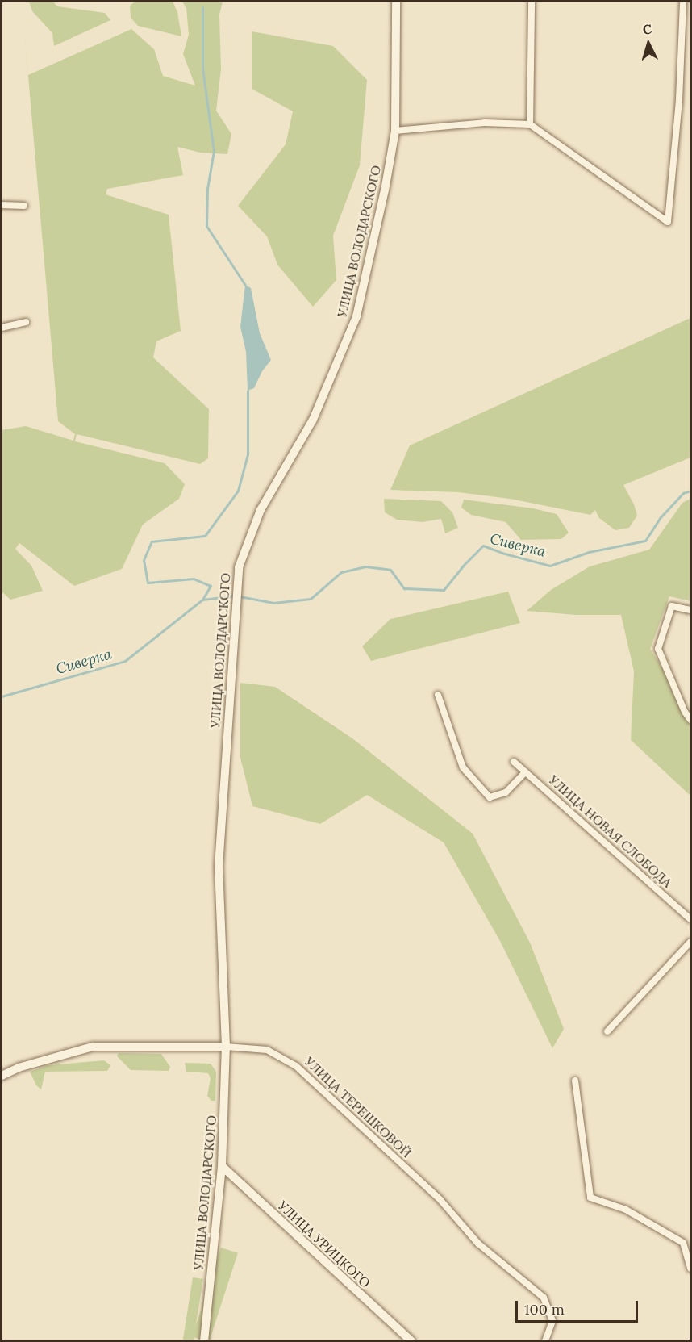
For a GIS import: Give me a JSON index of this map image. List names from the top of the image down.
{
  "streets": {
    "main road": ["УЛИЦА ВОЛОДАРСКОГО", "УЛИЦА ТЕРЕШКОВОЙ", "УЛИЦА УРИЦКОГО"],
    "street": ["УЛИЦА НОВАЯ СЛОБОДА"]
  },
  "crossings": [
    ["УЛИЦА ВОЛОДАРСКОГО", "УЛИЦА ТЕРЕШКОВОЙ"],
    ["УЛИЦА ВОЛОДАРСКОГО", "УЛИЦА УРИЦКОГО"]
  ],
  "water": ["Сиверка"],
  "scale_bar": "100 m",
  "north": "top"
}
